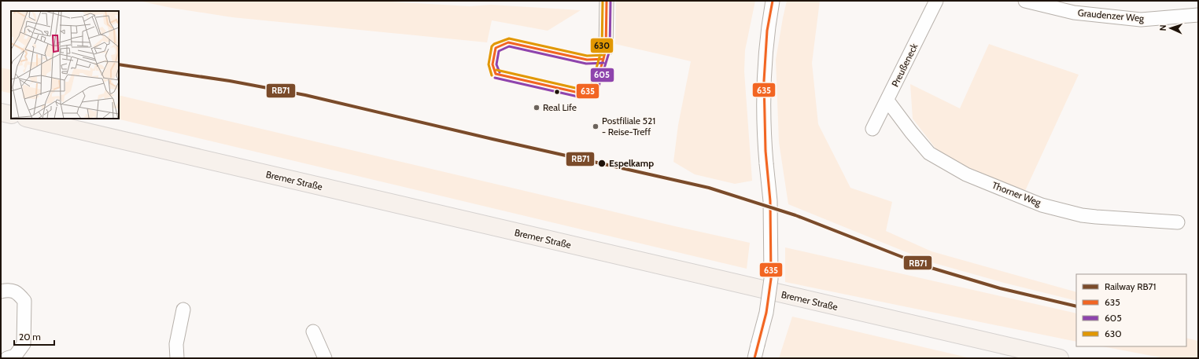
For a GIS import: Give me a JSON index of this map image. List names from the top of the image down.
{
  "streets": {
    "main road": ["Bremer Straße"],
    "street": ["Graudenzer Weg", "Preußeneck", "Thorner Weg"]
  },
  "crossings": [
    ["Preußeneck", "Thorner Weg"]
  ],
  "places": ["Real Life", "Postfiliale 521 - Reise-Treff", "Espelkamp"],
  "lines": [
    "transit line 635",
    "transit line 605",
    "transit line 630",
    "rail line RB71"
  ],
  "legend": [
    "Railway RB71",
    "635",
    "605",
    "630"
  ],
  "scale_bar": "20 m",
  "north": "left"
}
